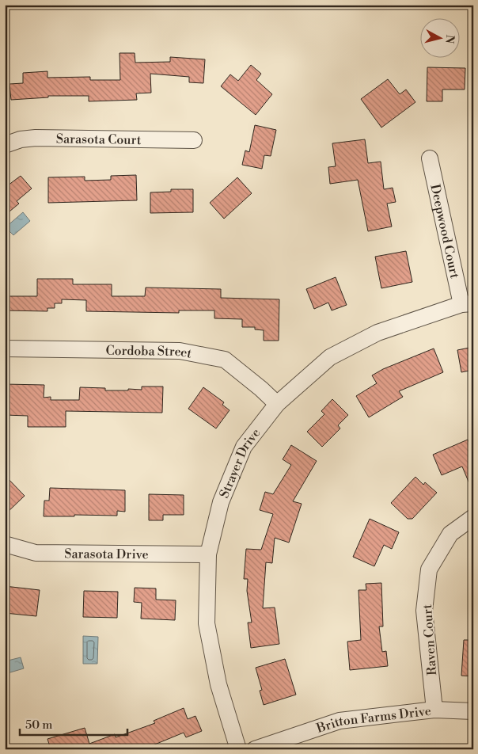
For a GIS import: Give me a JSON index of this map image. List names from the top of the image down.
{
  "streets": {
    "street": [
      "Sarasota Court",
      "Deepwood Court",
      "Cordoba Street",
      "Strayer Drive",
      "Sarasota Drive",
      "Raven Court",
      "Britton Farms Drive"
    ]
  },
  "crossings": [
    ["Deepwood Court", "Strayer Drive"],
    ["Cordoba Street", "Strayer Drive"],
    ["Strayer Drive", "Sarasota Drive"],
    ["Raven Court", "Britton Farms Drive"]
  ],
  "scale_bar": "50 m",
  "north": "right"
}
